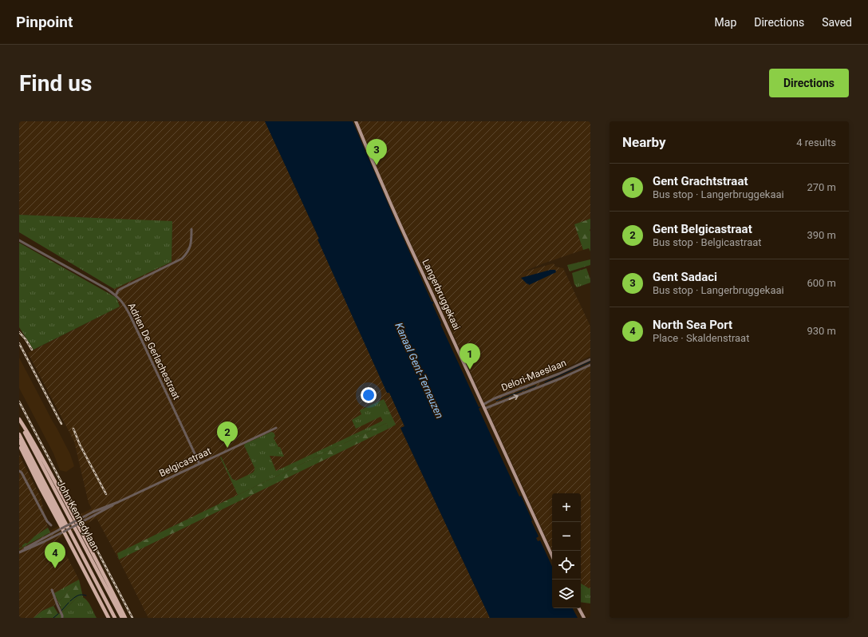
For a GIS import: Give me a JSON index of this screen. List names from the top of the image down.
{
  "streets": {
    "highway": ["John Kennedylaan"],
    "main road": ["Langerbruggekaai"],
    "street": ["Adrien De Gerlachestraat", "Delori-Maeslaan", "Belgicastraat"]
  },
  "crossings": [
    ["Langerbruggekaai", "Delori-Maeslaan"],
    ["Adrien De Gerlachestraat", "Belgicastraat"]
  ],
  "water": ["Kanaal Gent-Terneuzen"],
  "page": {
    "header": "Pinpoint",
    "nav": ["Map", "Directions", "Saved"],
    "buttons": "Directions",
    "title": "Find us",
    "heading": ["Nearby", "4 results"],
    "pins": [
      "3",
      "1",
      "2",
      "4"
    ],
    "list": [
      {
        "mark": "1",
        "name": "Gent Grachtstraat",
        "note": "Bus stop · Langerbruggekaai",
        "value": "270 m"
      },
      {
        "mark": "2",
        "name": "Gent Belgicastraat",
        "note": "Bus stop · Belgicastraat",
        "value": "390 m"
      },
      {
        "mark": "3",
        "name": "Gent Sadaci",
        "note": "Bus stop · Langerbruggekaai",
        "value": "600 m"
      },
      {
        "mark": "4",
        "name": "North Sea Port",
        "note": "Place · Skaldenstraat",
        "value": "930 m"
      }
    ],
    "map_buttons": ["+", "−"]
  }
}
